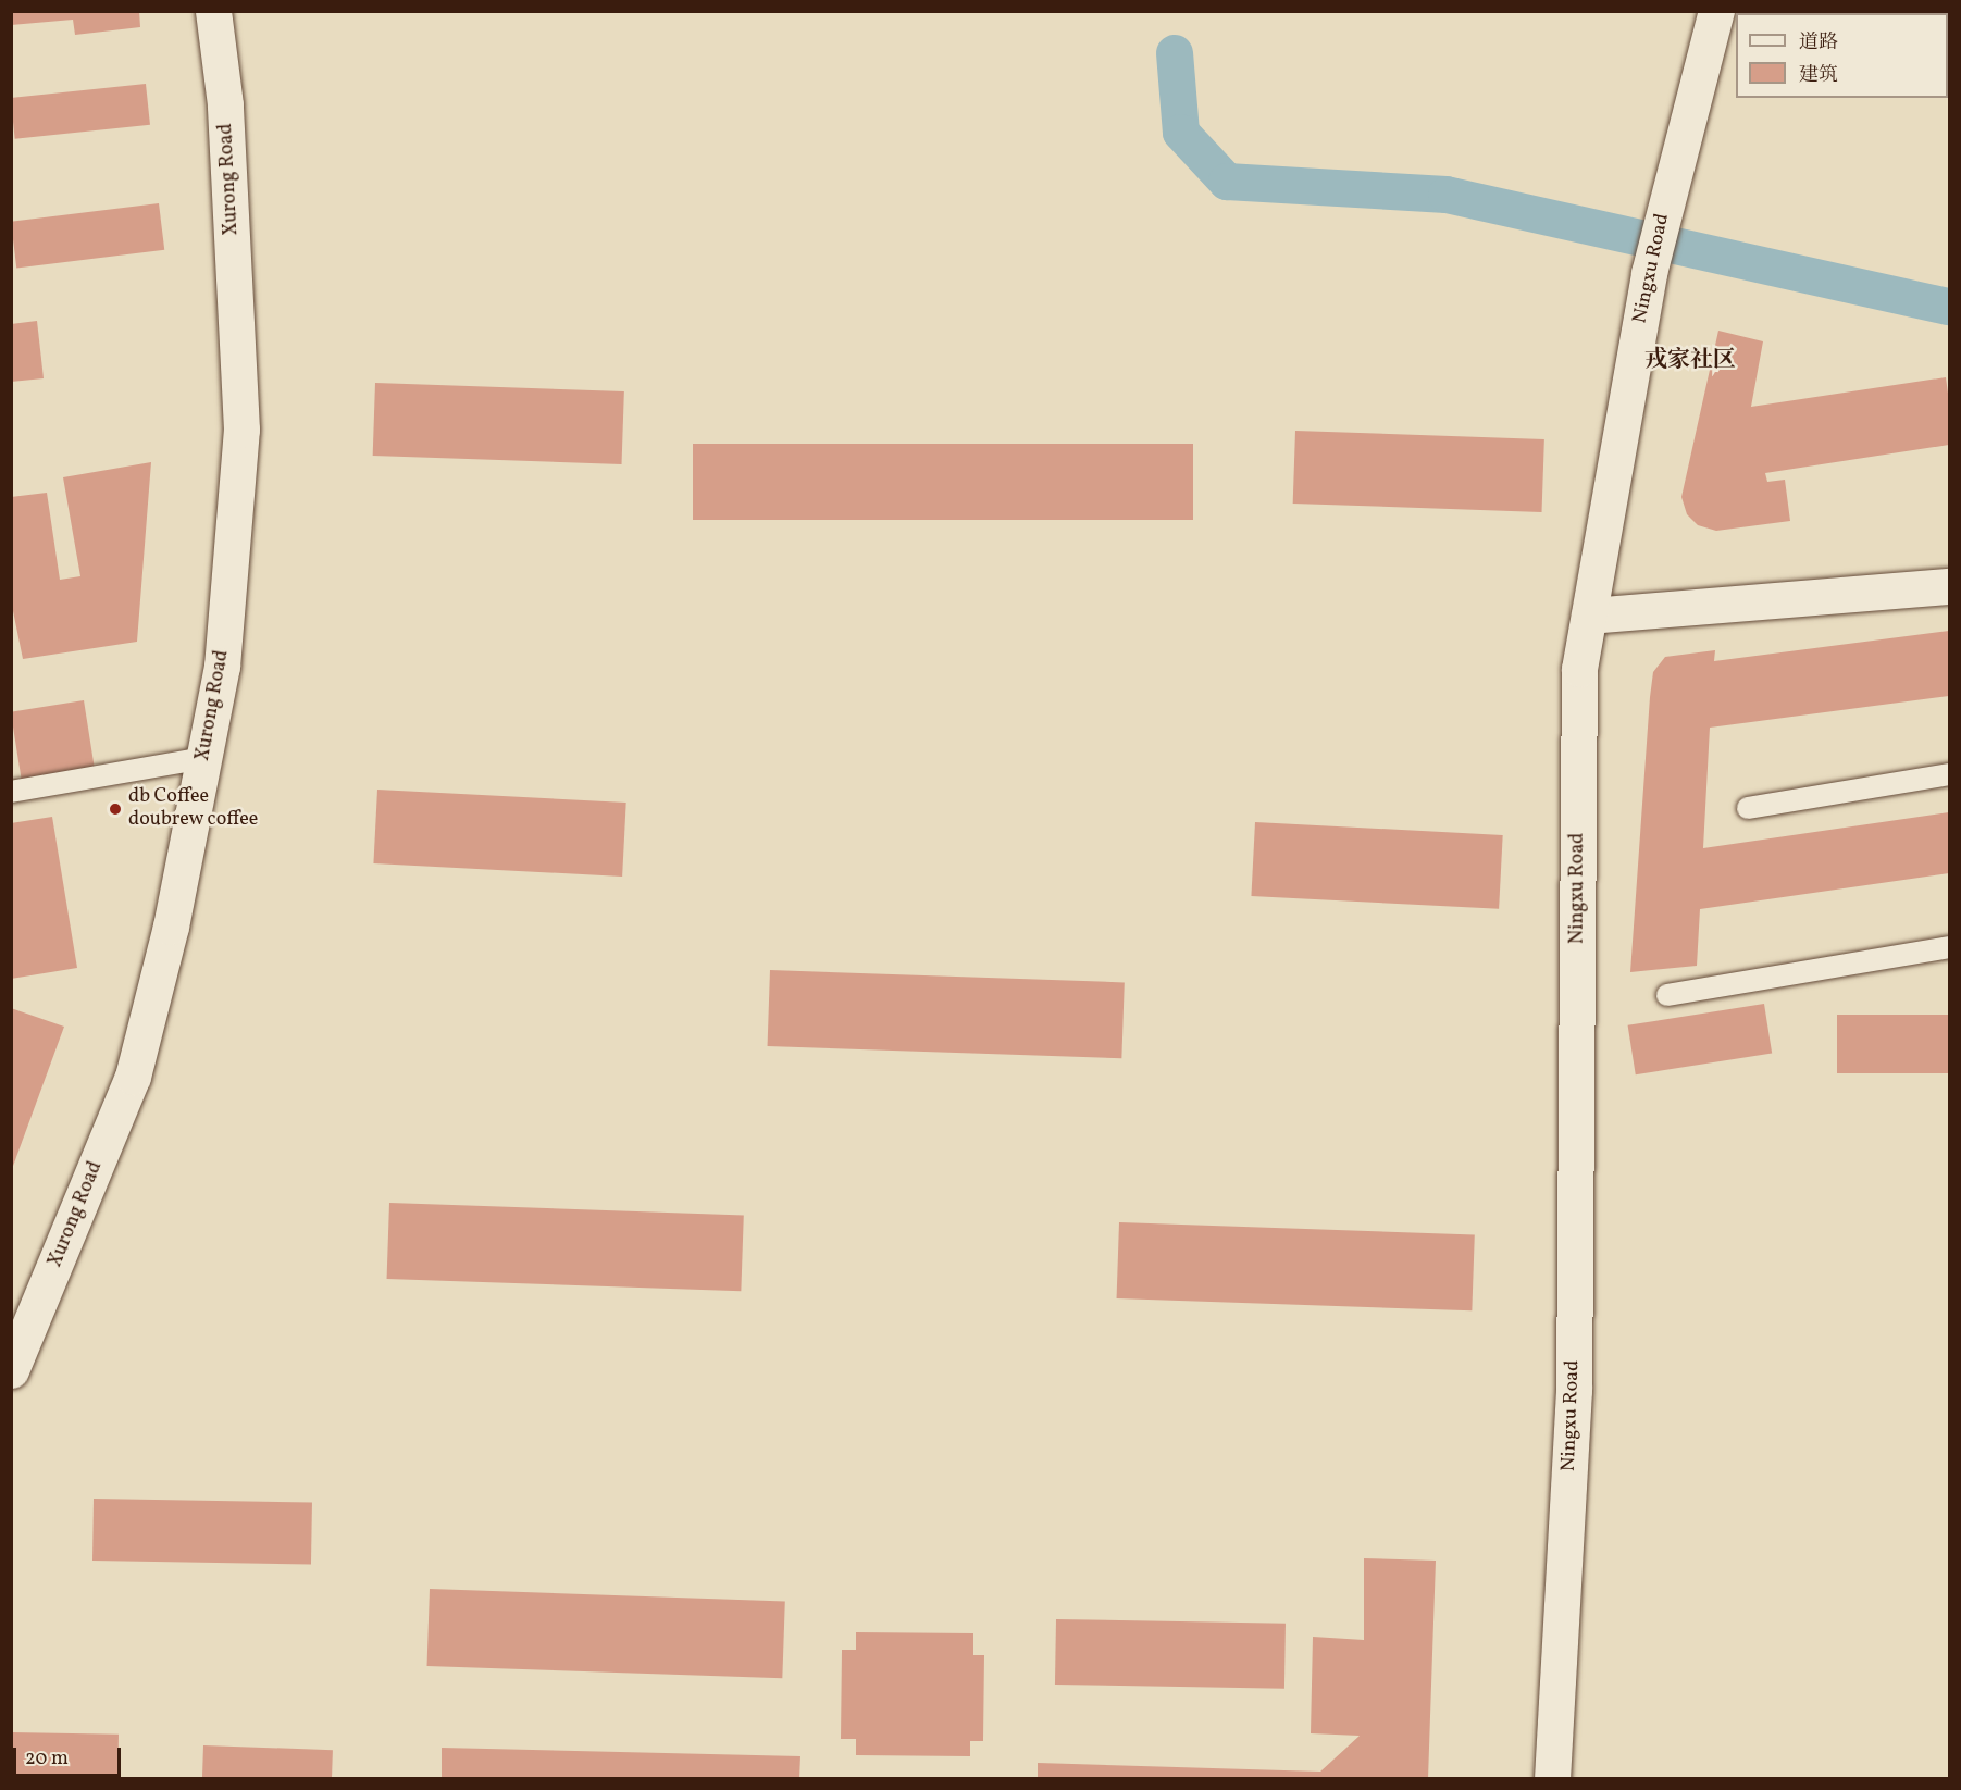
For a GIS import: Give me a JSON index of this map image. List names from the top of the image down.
{
  "streets": {
    "street": ["Xurong Road", "Ningxu Road"]
  },
  "districts": ["戎家社区"],
  "places": ["db Coffee doubrew coffee"],
  "legend": ["道路", "建筑"],
  "scale_bar": "20 m"
}
